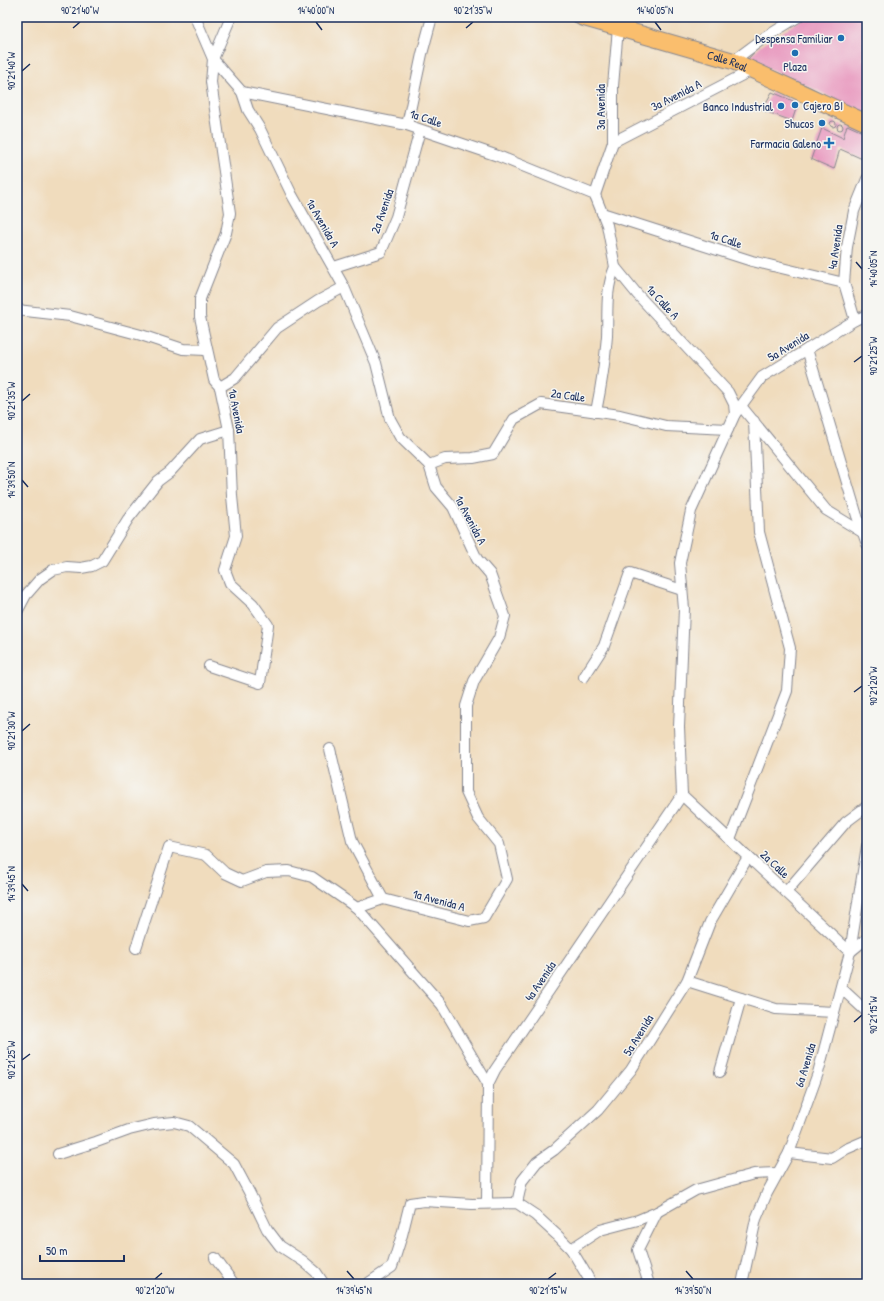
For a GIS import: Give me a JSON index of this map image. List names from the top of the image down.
{
  "streets": {
    "main road": ["Calle Real"],
    "street": [
      "3a Avenida A",
      "3a Avenida",
      "1a Calle",
      "2a Avenida",
      "1a Avenida A",
      "4a Avenida",
      "1a Calle A",
      "5a Avenida",
      "2a Calle",
      "1a Avenida",
      "6a Avenida"
    ]
  },
  "crossings": [
    ["Calle Real", "3a Avenida A"],
    ["Calle Real", "3a Avenida"],
    ["3a Avenida A", "3a Avenida"],
    ["3a Avenida", "1a Calle"],
    ["3a Avenida", "1a Calle A"],
    ["1a Calle", "2a Avenida"],
    ["1a Calle", "1a Avenida A"],
    ["1a Calle", "4a Avenida"],
    ["1a Calle", "1a Calle A"],
    ["2a Avenida", "1a Avenida A"],
    ["1a Avenida A", "2a Calle"],
    ["1a Avenida A", "1a Avenida"],
    ["4a Avenida", "5a Avenida"],
    ["4a Avenida", "2a Calle"],
    ["1a Calle A", "5a Avenida"],
    ["5a Avenida", "2a Calle"],
    ["2a Calle", "6a Avenida"]
  ],
  "places": {
    "other": [
      "Despensa Familiar",
      "Plaza",
      "Cajero BI",
      "Banco Industrial",
      "Shucos"
    ],
    "health": ["Farmacia Galeno"]
  },
  "scale_bar": "50 m",
  "coordinates": [
    "90°21'40\"W",
    "14°40'00\"N",
    "90°21'35\"W",
    "14°40'05\"N",
    "90°21'25\"W",
    "14°39'50\"N",
    "90°21'20\"W",
    "90°21'30\"W",
    "14°39'45\"N",
    "90°21'15\"W"
  ]
}
